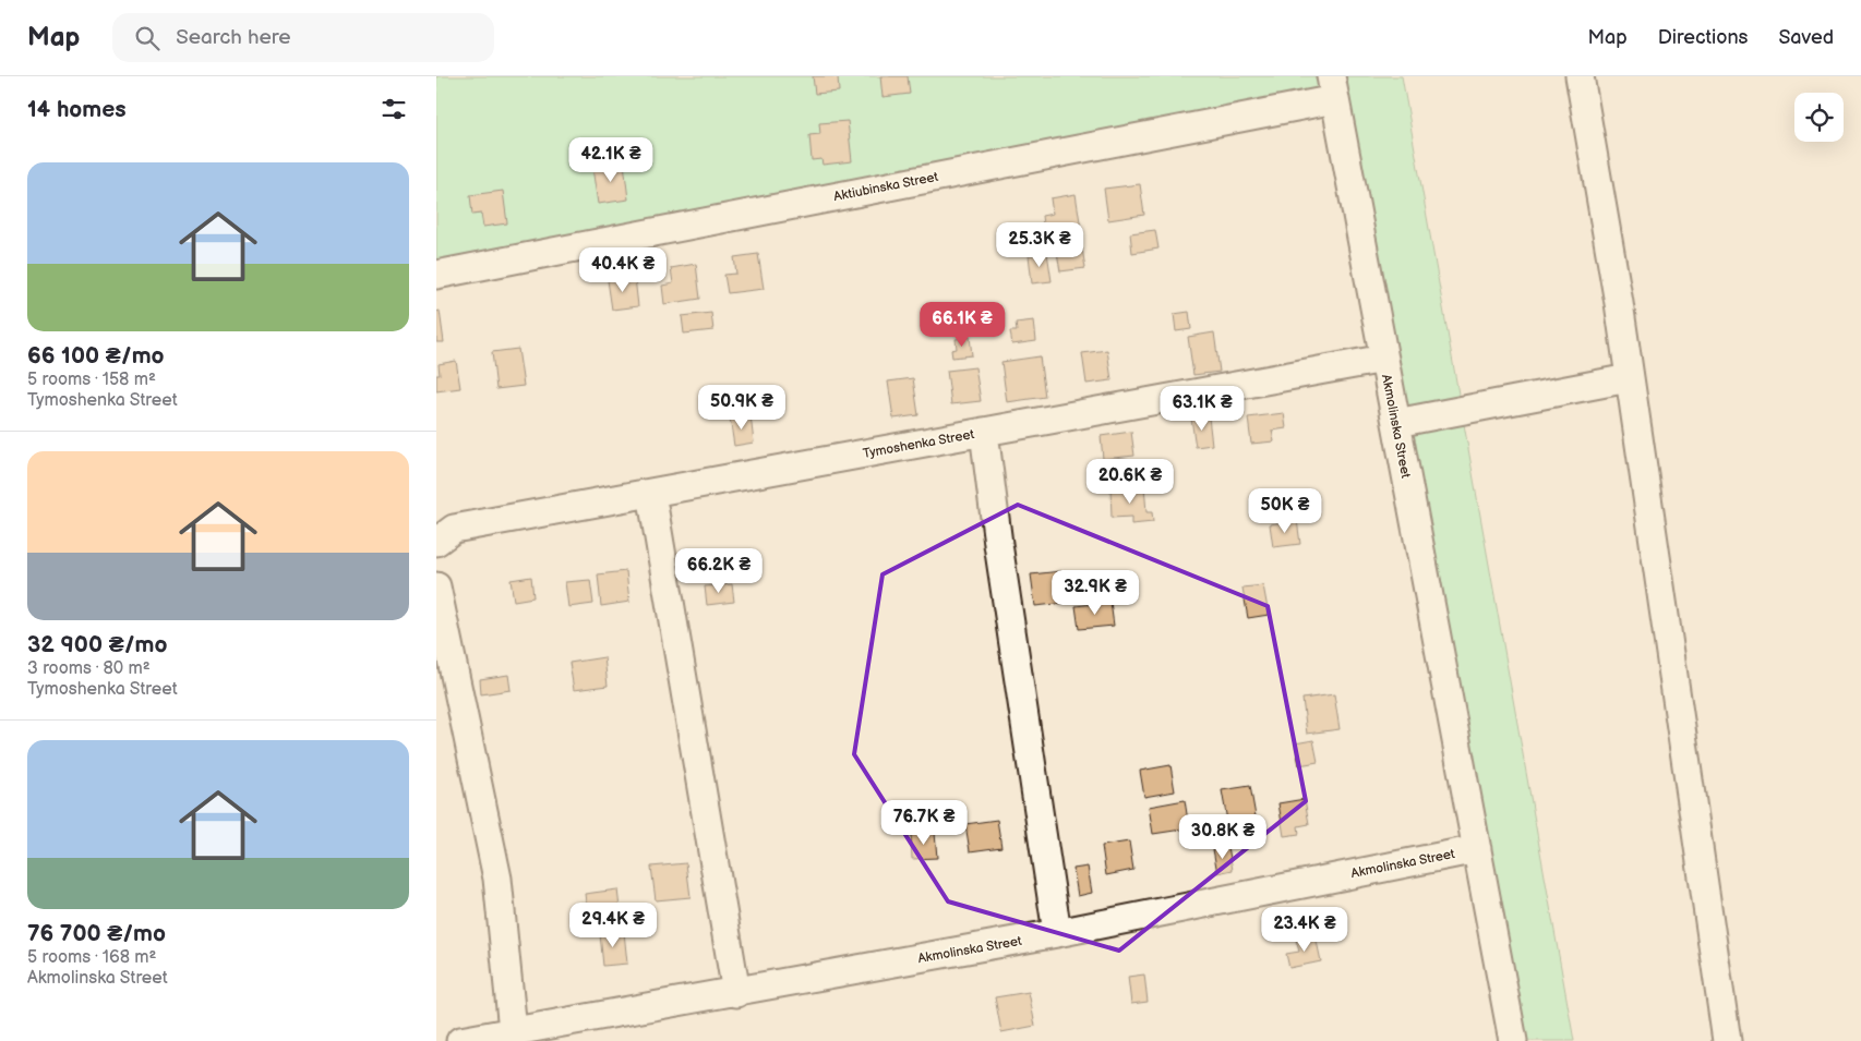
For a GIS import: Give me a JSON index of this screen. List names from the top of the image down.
{
  "streets": {
    "street": ["Aktiubinska Street", "Akmolinska Street", "Tymoshenka Street"]
  },
  "crossings": [
    ["Aktiubinska Street", "Akmolinska Street"],
    ["Akmolinska Street", "Tymoshenka Street"]
  ],
  "page": {
    "header": "Map",
    "search": "Search here",
    "nav": ["Map", "Directions", "Saved"],
    "heading": "14 homes",
    "price": [
      "42.1K ₴",
      "25.3K ₴",
      "40.4K ₴",
      "66.1K ₴",
      "50.9K ₴",
      "63.1K ₴",
      "20.6K ₴",
      "50K ₴",
      "66.2K ₴",
      "32.9K ₴",
      "76.7K ₴",
      "30.8K ₴",
      "29.4K ₴",
      "23.4K ₴"
    ],
    "list": [
      {
        "name": "66 100 ₴/mo",
        "note": "5 rooms · 158 m² · Tymoshenka Street"
      },
      {
        "name": "32 900 ₴/mo",
        "note": "3 rooms · 80 m² · Tymoshenka Street"
      },
      {
        "name": "76 700 ₴/mo",
        "note": "5 rooms · 168 m² · Akmolinska Street"
      }
    ]
  }
}
